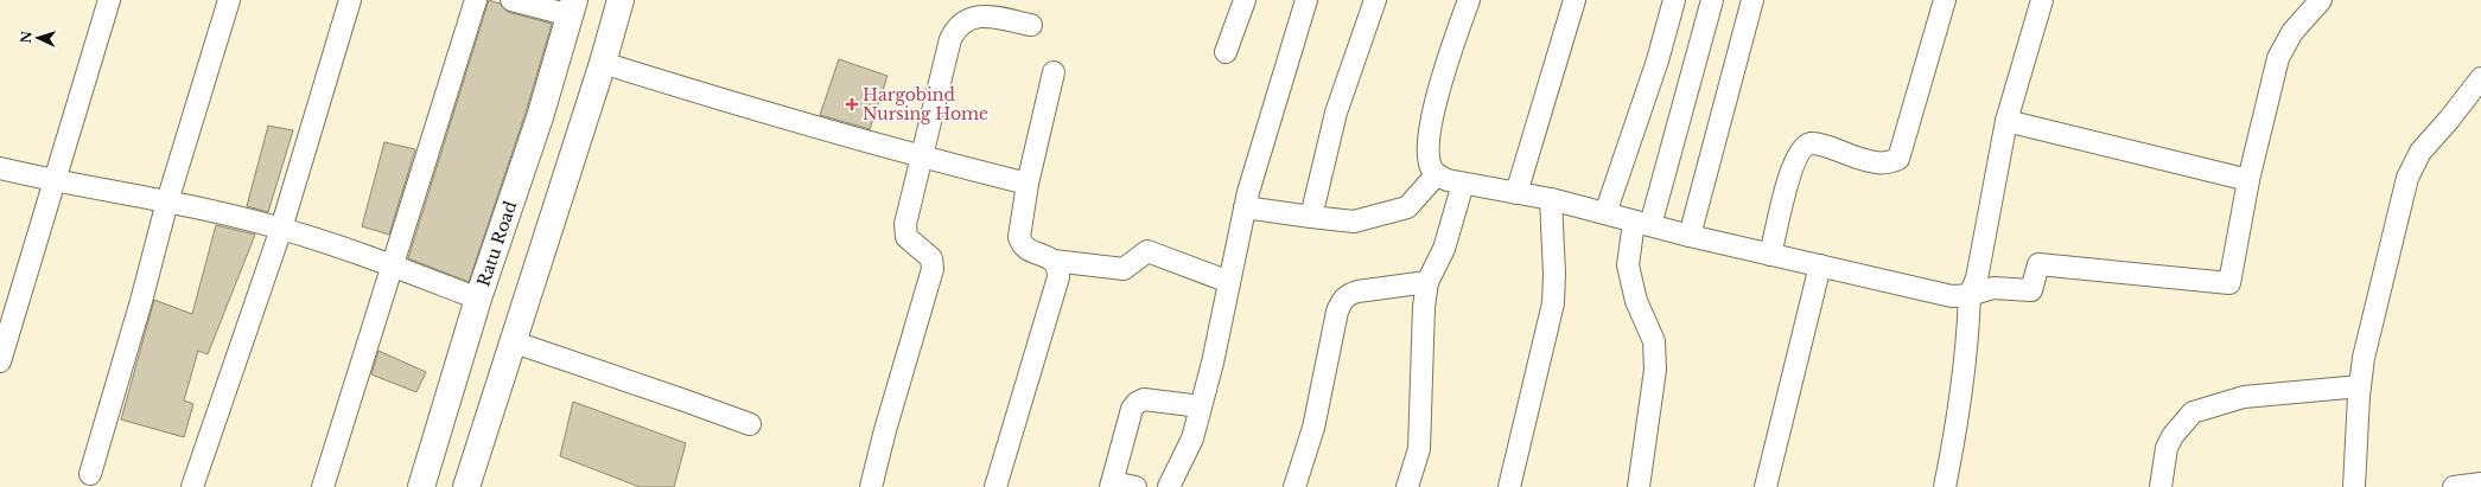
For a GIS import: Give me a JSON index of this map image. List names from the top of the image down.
{
  "streets": {
    "main road": ["Ratu Road"]
  },
  "places": {
    "health": ["Hargobind Nursing Home"]
  },
  "north": "left"
}
